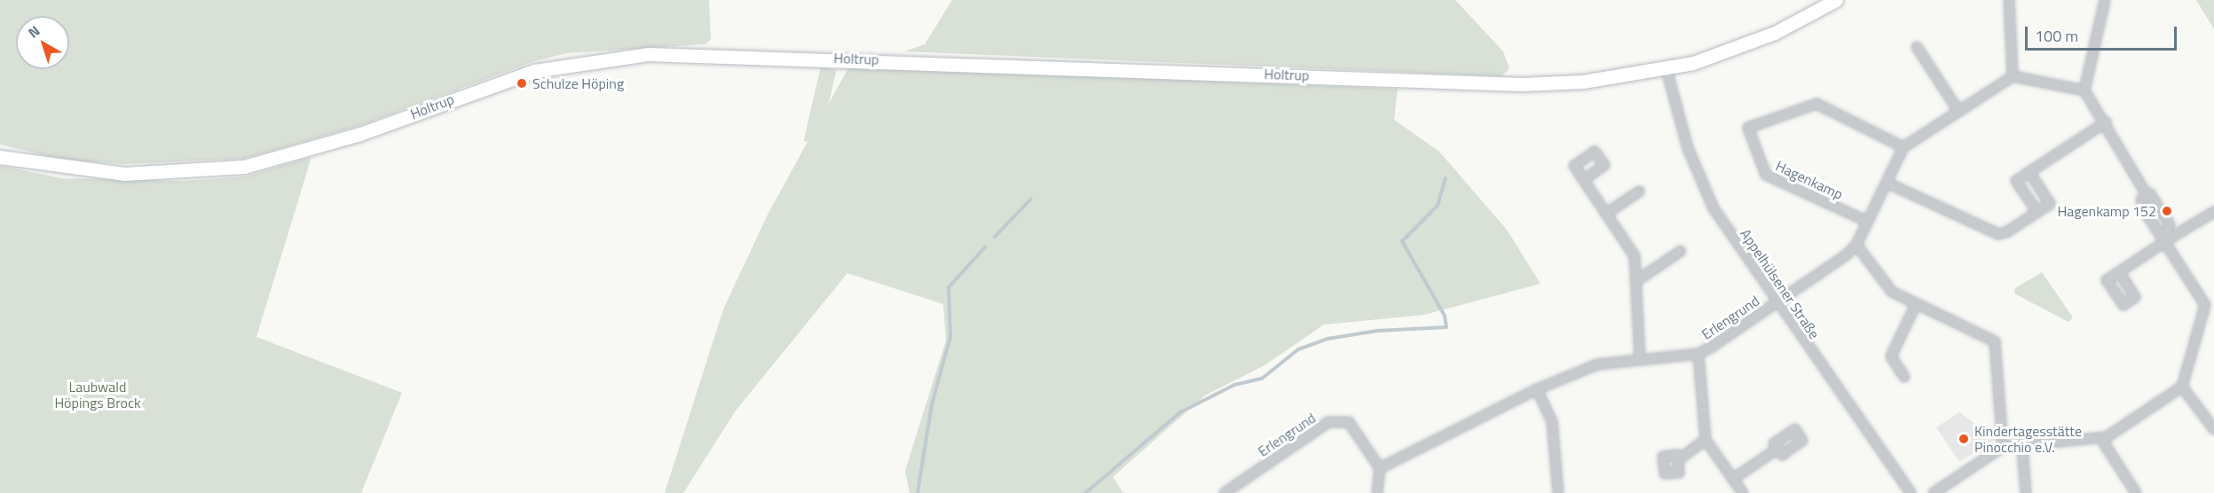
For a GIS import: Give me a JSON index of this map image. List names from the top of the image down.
{
  "streets": {
    "main road": ["Holtrup"],
    "street": ["Hagenkamp", "Appelhülsener Straße", "Erlengrund"]
  },
  "crossings": [
    ["Holtrup", "Appelhülsener Straße"],
    ["Appelhülsener Straße", "Erlengrund"]
  ],
  "parks": ["Laubwald Höpings Brock"],
  "places": ["Schulze Höping", "Hagenkamp 152", "Kindertagesstätte Pinocchio e.V."],
  "scale_bar": "100 m",
  "north": "top left"
}
